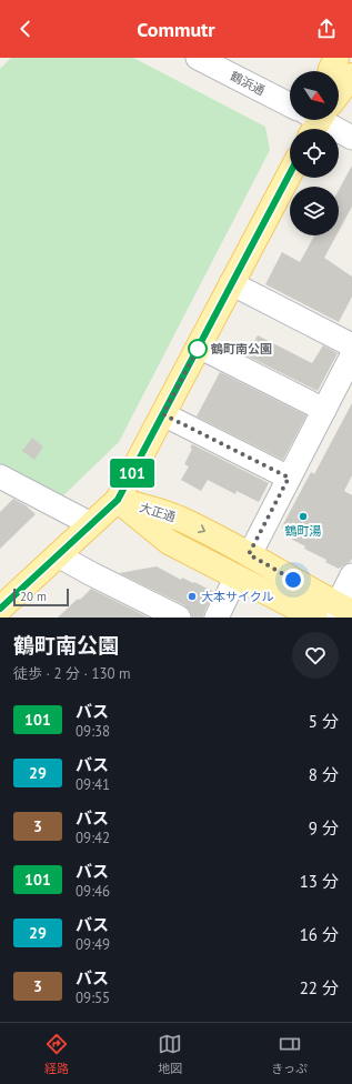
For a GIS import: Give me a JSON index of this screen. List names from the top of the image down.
{
  "streets": {
    "main road": ["大正通"],
    "street": ["鶴浜通"]
  },
  "places": ["鶴町南公園", "鶴町湯", "大本サイクル"],
  "lines": ["bus line 101"],
  "scale_bar": "20 m",
  "north": "bottom right",
  "page": {
    "header": "Commutr",
    "on_map": "101",
    "scale": "20 m",
    "heading": ["鶴町南公園", "徒歩 · 2 分 · 130 m"],
    "list": [
      {
        "mark": "101",
        "name": "バス",
        "note": "09:38",
        "value": "5 分"
      },
      {
        "mark": "29",
        "name": "バス",
        "note": "09:41",
        "value": "8 分"
      },
      {
        "mark": "3",
        "name": "バス",
        "note": "09:42",
        "value": "9 分"
      },
      {
        "mark": "101",
        "name": "バス",
        "note": "09:46",
        "value": "13 分"
      },
      {
        "mark": "29",
        "name": "バス",
        "note": "09:49",
        "value": "16 分"
      },
      {
        "mark": "3",
        "name": "バス",
        "note": "09:55",
        "value": "22 分"
      }
    ],
    "tabs": ["経路", "地図", "きっぷ"]
  }
}
